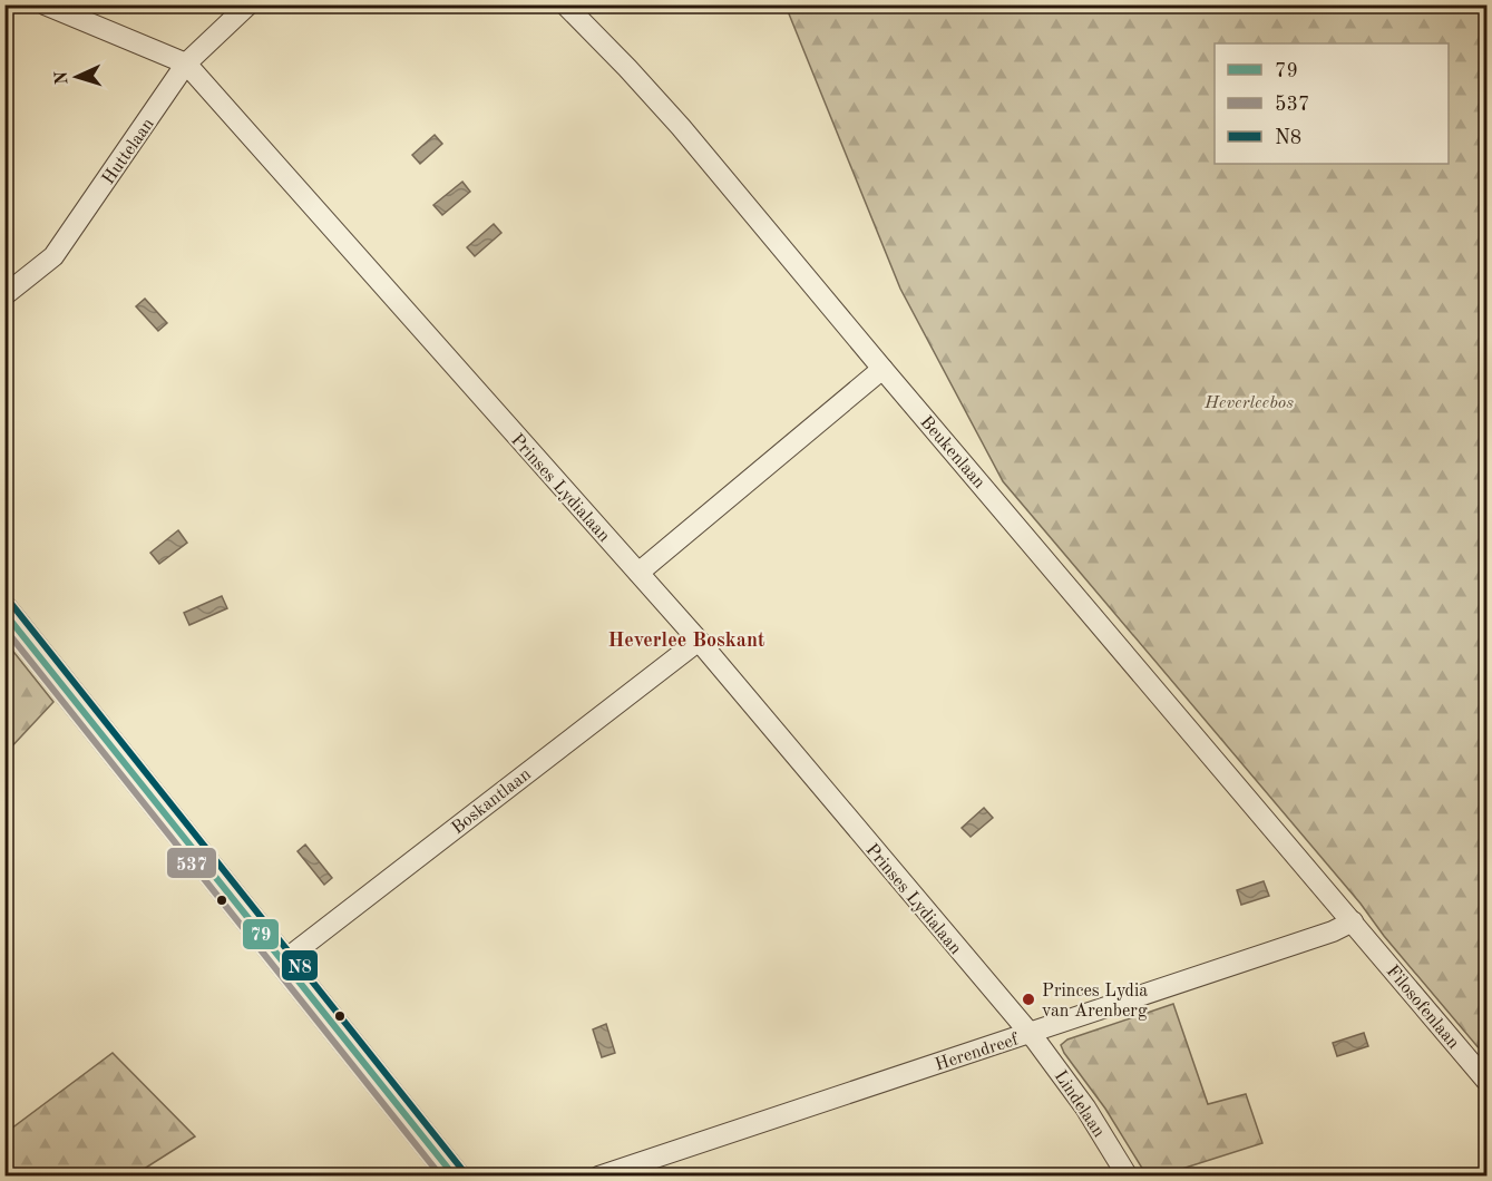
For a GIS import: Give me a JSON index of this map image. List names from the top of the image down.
{
  "streets": {
    "street": [
      "Huttelaan",
      "Beukenlaan",
      "Prinses Lydialaan",
      "Boskantlaan",
      "Filosofenlaan",
      "Herendreef",
      "Lindelaan"
    ]
  },
  "crossings": [
    ["Huttelaan", "Prinses Lydialaan"],
    ["Beukenlaan", "Filosofenlaan"],
    ["Prinses Lydialaan", "Boskantlaan"],
    ["Prinses Lydialaan", "Herendreef"],
    ["Prinses Lydialaan", "Lindelaan"],
    ["Filosofenlaan", "Herendreef"],
    ["Herendreef", "Lindelaan"]
  ],
  "districts": ["Heverlee Boskant"],
  "parks": ["Heverleebos"],
  "places": ["Princes Lydia van Arenberg"],
  "lines": ["transit line N8", "transit line 79", "transit line 537"],
  "legend": ["79", "537", "N8"],
  "north": "left"
}
